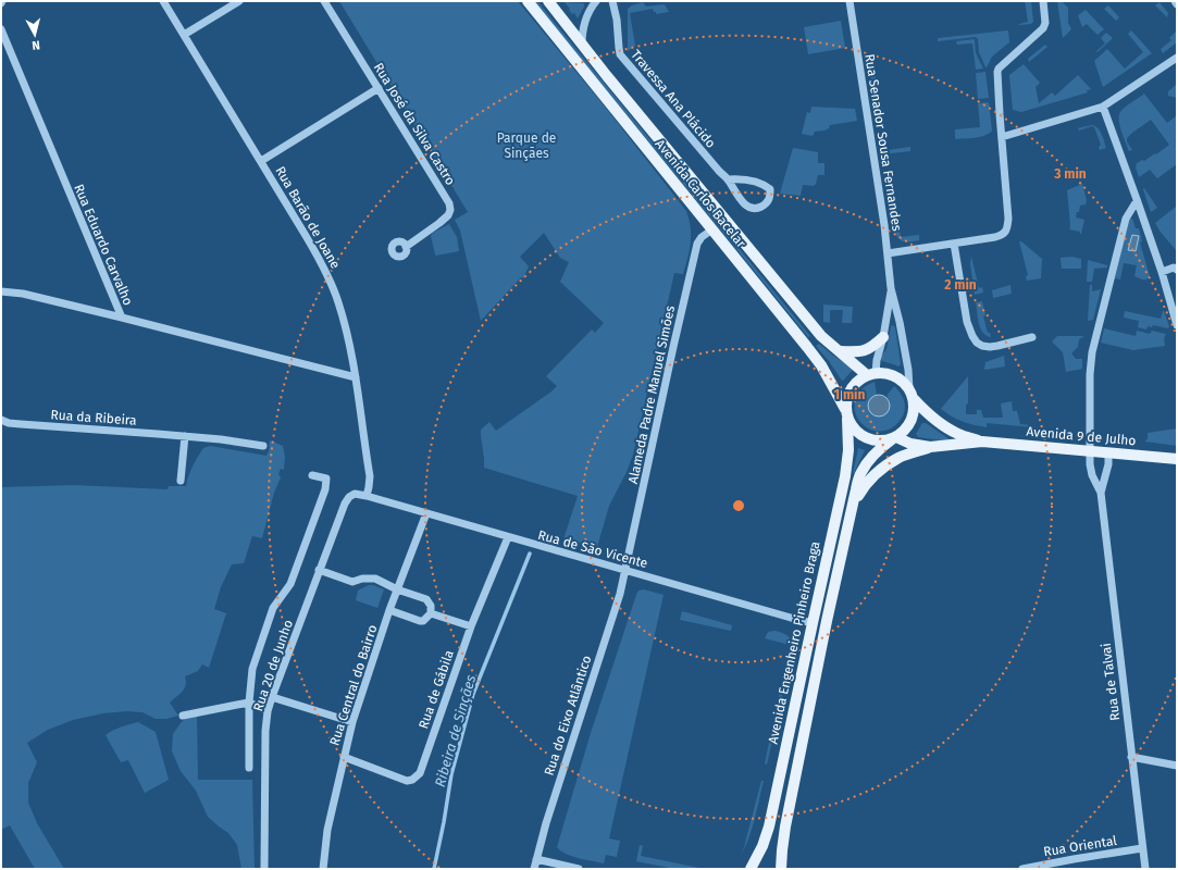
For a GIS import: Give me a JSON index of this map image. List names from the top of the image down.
{
  "streets": {
    "main road": ["Avenida Carlos Bacelar", "Avenida 9 de Julho", "Avenida Engenheiro Pinheiro Braga"],
    "street": [
      "Travessa Ana Plácido",
      "Rua José da Silva Castro",
      "Rua Senador Sousa Fernandes",
      "Rua Barão de Joane",
      "Rua Eduardo Carvalho",
      "Alameda Padre Manuel Simões",
      "Rua da Ribeira",
      "Rua de São Vicente",
      "Rua 20 de Junho",
      "Rua de Talvai",
      "Rua Central do Bairro",
      "Rua de Gábila",
      "Rua do Eixo Atlântico",
      "Rua Oriental"
    ]
  },
  "crossings": [
    ["Rua Senador Sousa Fernandes", "Avenida Carlos Bacelar"],
    ["Rua Senador Sousa Fernandes", "Avenida 9 de Julho"],
    ["Rua Senador Sousa Fernandes", "Avenida Engenheiro Pinheiro Braga"],
    ["Avenida Carlos Bacelar", "Alameda Padre Manuel Simões"],
    ["Avenida Carlos Bacelar", "Avenida 9 de Julho"],
    ["Avenida Carlos Bacelar", "Avenida Engenheiro Pinheiro Braga"],
    ["Rua Barão de Joane", "Rua Eduardo Carvalho"],
    ["Rua Barão de Joane", "Rua de São Vicente"],
    ["Rua Barão de Joane", "Rua 20 de Junho"],
    ["Alameda Padre Manuel Simões", "Rua de São Vicente"],
    ["Alameda Padre Manuel Simões", "Rua do Eixo Atlântico"],
    ["Avenida 9 de Julho", "Avenida Engenheiro Pinheiro Braga"],
    ["Avenida 9 de Julho", "Rua de Talvai"],
    ["Rua de São Vicente", "Avenida Engenheiro Pinheiro Braga"],
    ["Rua de São Vicente", "Rua 20 de Junho"],
    ["Rua de São Vicente", "Rua Central do Bairro"],
    ["Rua de São Vicente", "Rua de Gábila"],
    ["Rua de São Vicente", "Rua do Eixo Atlântico"],
    ["Rua de Talvai", "Rua Oriental"],
    ["Rua Central do Bairro", "Rua de Gábila"]
  ],
  "water": ["Ribeira de Sinçães"],
  "parks": ["Parque de Sinçães"],
  "north": "bottom",
  "rings": ["3 min", "2 min", "1 min"]
}
